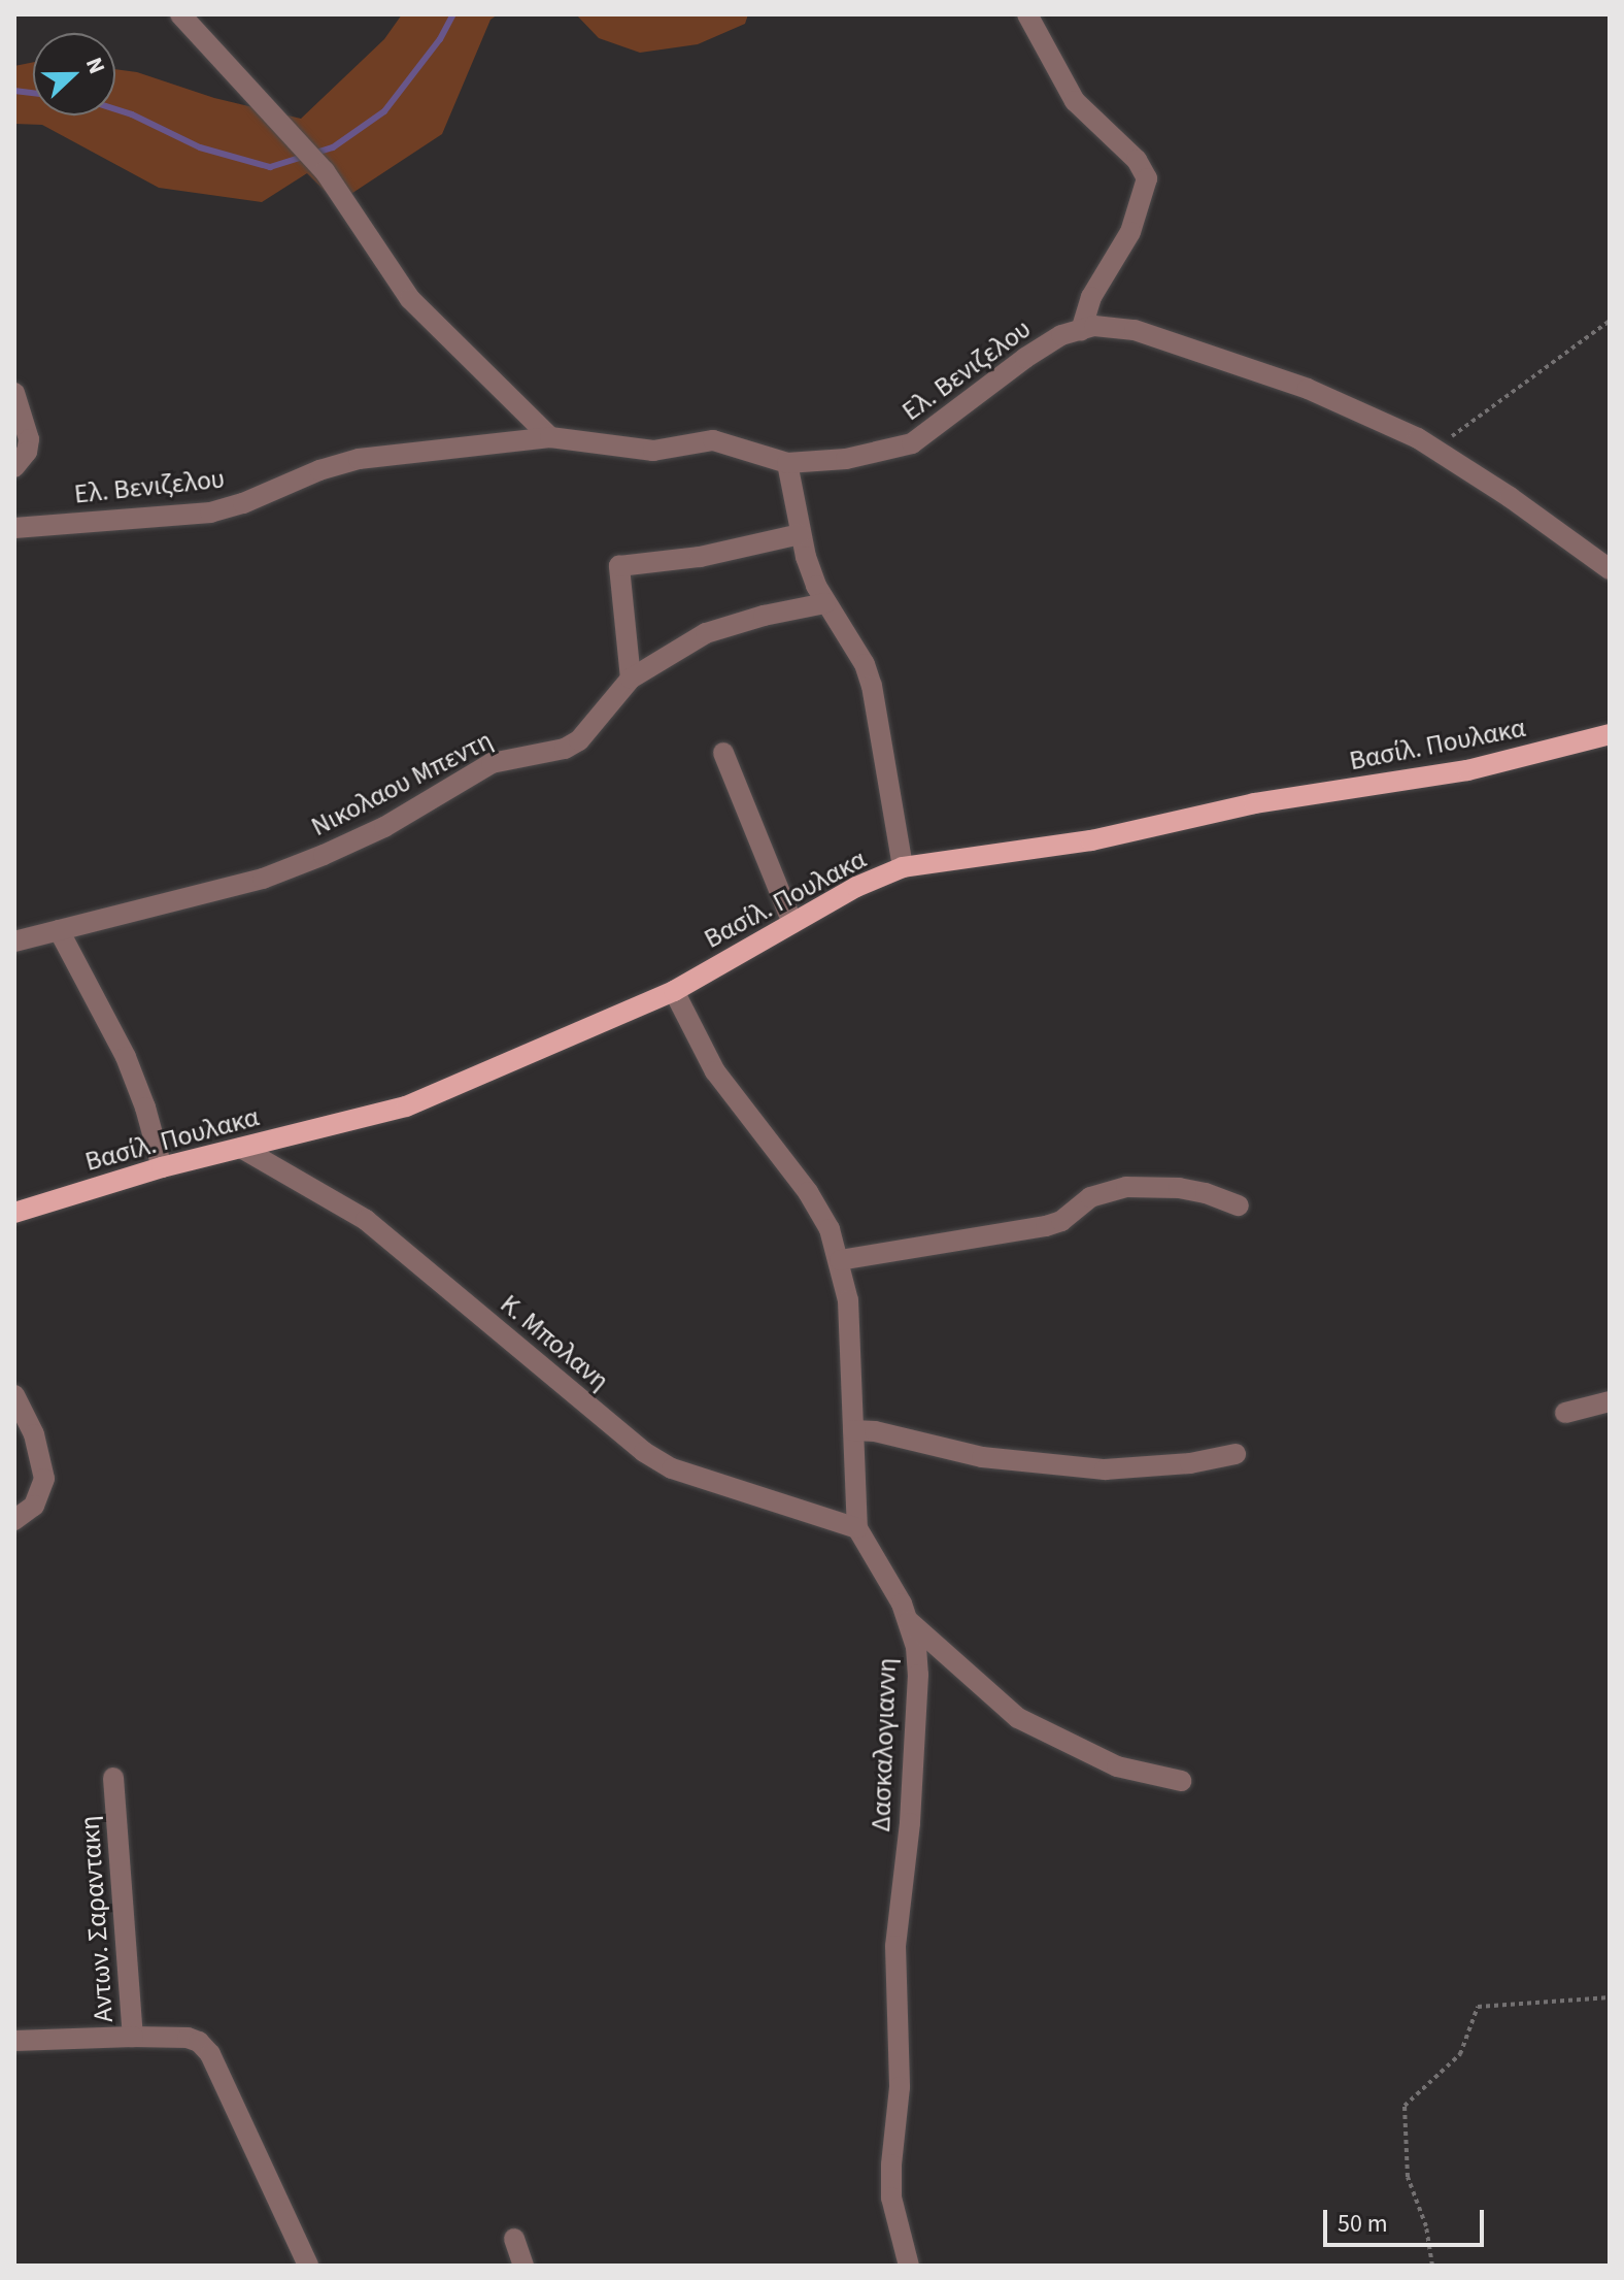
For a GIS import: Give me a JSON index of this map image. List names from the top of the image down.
{
  "streets": {
    "main road": ["Βασίλ. Πουλακα"],
    "street": [
      "Ελ. Βενιζελου",
      "Νικολαου Μπεντη",
      "Κ. Μπολανη",
      "Δασκαλογιαννη",
      "Αντων. Σαραντακη"
    ]
  },
  "crossings": [
    ["Βασίλ. Πουλακα", "Κ. Μπολανη"],
    ["Βασίλ. Πουλακα", "Δασκαλογιαννη"],
    ["Κ. Μπολανη", "Δασκαλογιαννη"]
  ],
  "scale_bar": "50 m",
  "north": "right"
}
